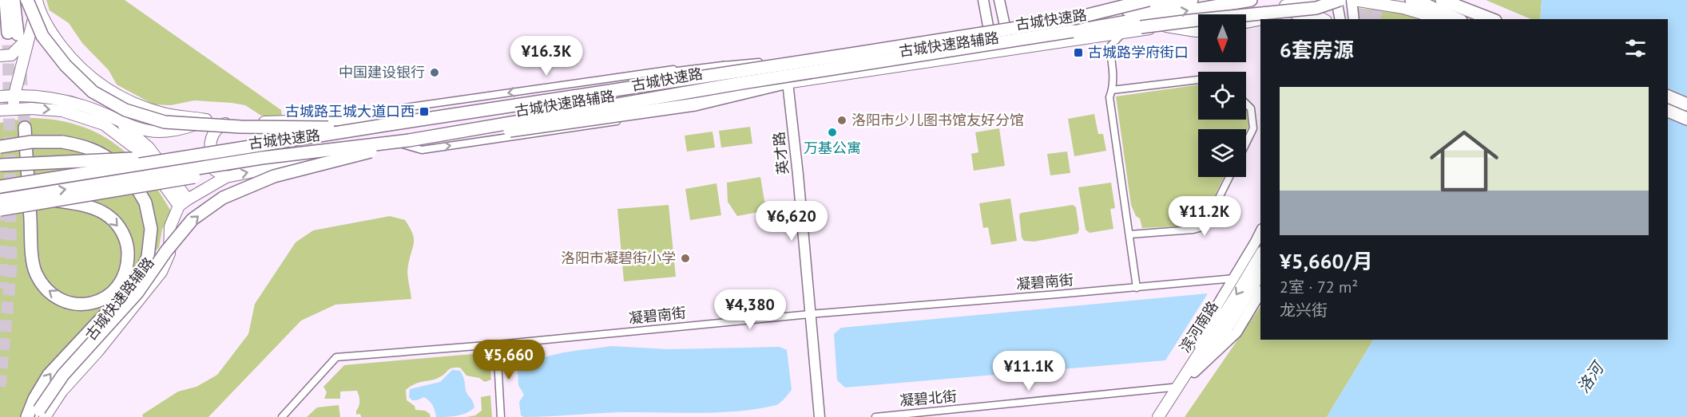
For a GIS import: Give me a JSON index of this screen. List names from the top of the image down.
{
  "streets": {
    "highway": ["古城快速路"],
    "main road": ["古城快速路辅路", "英才路", "滨河南路"],
    "street": ["凝碧南街", "凝碧北街"]
  },
  "crossings": [
    ["古城快速路", "古城快速路辅路"],
    ["古城快速路辅路", "英才路"],
    ["英才路", "凝碧南街"],
    ["滨河南路", "凝碧北街"]
  ],
  "water": ["洛河"],
  "places": {
    "transit": ["古城路学府街口", "古城路王城大道口西"],
    "other": [
      "中国建设银行",
      "洛阳市少儿图书馆友好分馆",
      "万基公寓",
      "洛阳市凝碧街小学"
    ]
  },
  "north": "bottom",
  "page": {
    "heading": "6套房源",
    "price": [
      "¥16.3K",
      "¥11.2K",
      "¥6,620",
      "¥4,380",
      "¥5,660",
      "¥11.1K"
    ],
    "list": [
      {
        "name": "¥5,660/月",
        "note": "2室 · 72 m² · 龙兴街"
      }
    ]
  }
}
